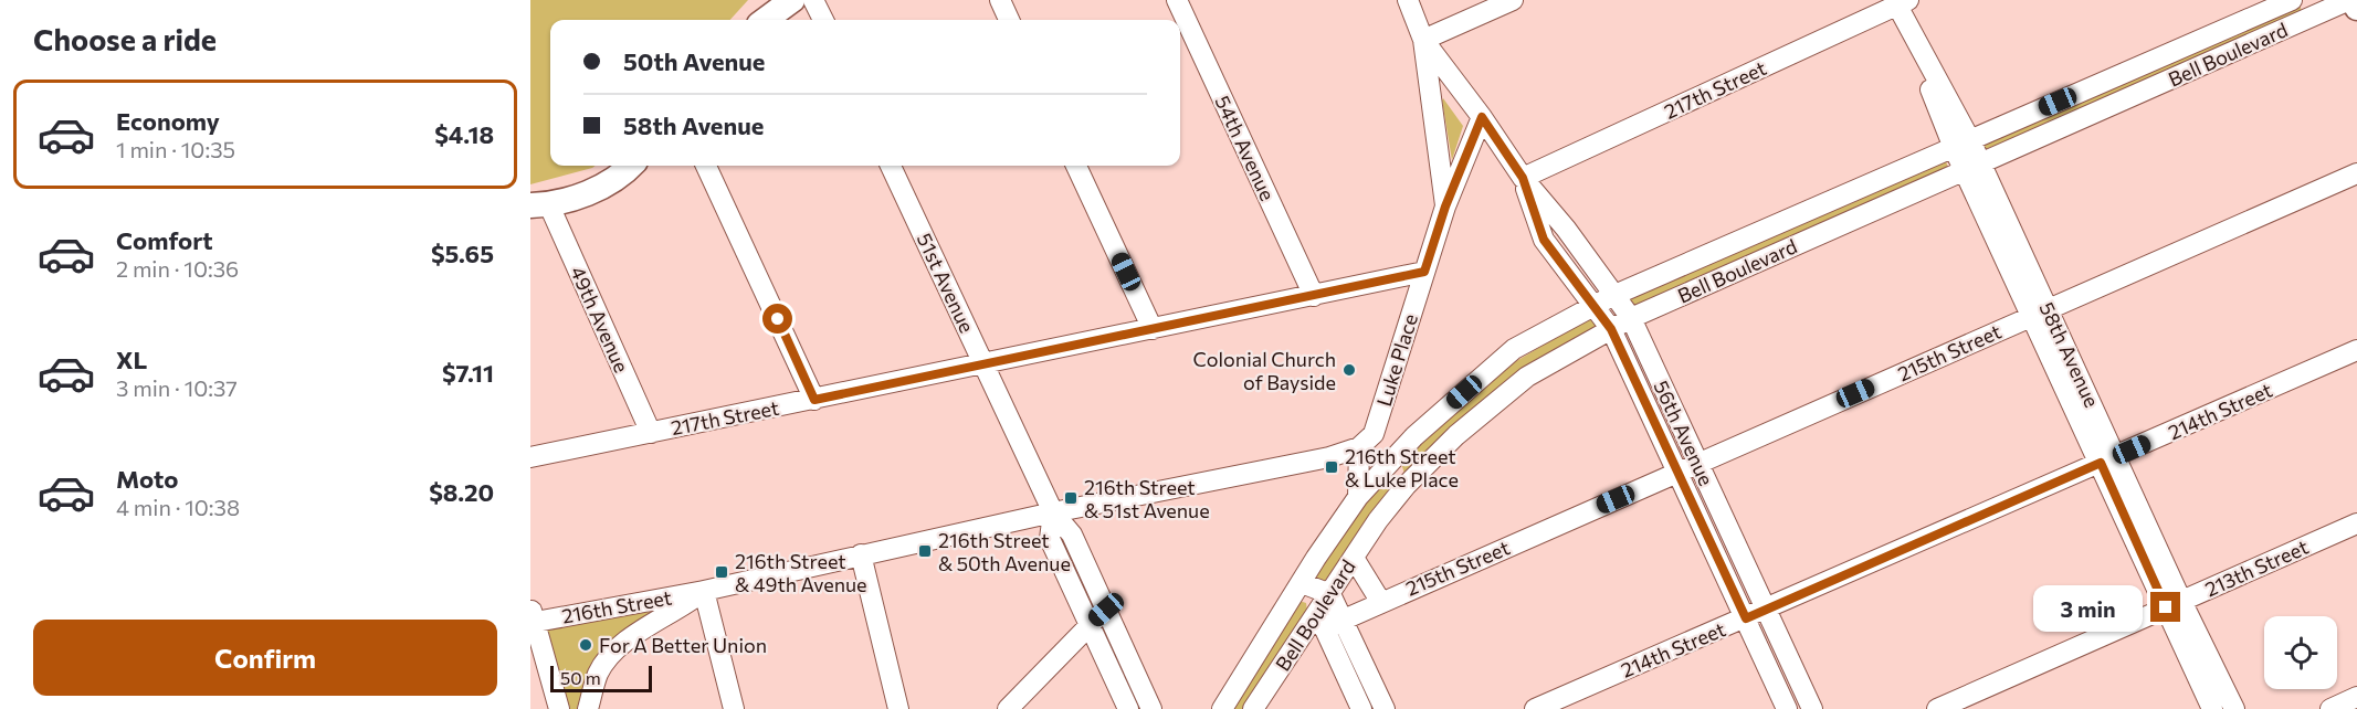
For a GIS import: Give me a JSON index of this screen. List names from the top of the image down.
{
  "streets": {
    "street": [
      "Bell Boulevard",
      "217th Street",
      "54th Avenue",
      "51st Avenue",
      "49th Avenue",
      "215th Street",
      "58th Avenue",
      "Luke Place",
      "214th Street",
      "56th Avenue",
      "213th Street",
      "216th Street"
    ]
  },
  "crossings": [
    ["Bell Boulevard", "215th Street"],
    ["Bell Boulevard", "58th Avenue"],
    ["Bell Boulevard", "Luke Place"],
    ["Bell Boulevard", "56th Avenue"],
    ["217th Street", "54th Avenue"],
    ["217th Street", "51st Avenue"],
    ["217th Street", "49th Avenue"],
    ["217th Street", "58th Avenue"],
    ["217th Street", "Luke Place"],
    ["217th Street", "56th Avenue"],
    ["51st Avenue", "216th Street"],
    ["215th Street", "58th Avenue"],
    ["215th Street", "56th Avenue"],
    ["58th Avenue", "214th Street"],
    ["58th Avenue", "213th Street"],
    ["Luke Place", "56th Avenue"],
    ["Luke Place", "216th Street"],
    ["214th Street", "56th Avenue"]
  ],
  "places": {
    "other": ["Colonial Church of Bayside", "For A Better Union"],
    "transit": [
      "216th Street & Luke Place",
      "216th Street & 51st Avenue",
      "216th Street & 50th Avenue",
      "216th Street & 49th Avenue"
    ]
  },
  "scale_bar": "50 m",
  "page": {
    "heading": "Choose a ride",
    "banner": ["50th Avenue", "58th Avenue"],
    "list": [
      {
        "name": "Economy",
        "note": "1 min · 10:35",
        "value": "$4.18"
      },
      {
        "name": "Comfort",
        "note": "2 min · 10:36",
        "value": "$5.65"
      },
      {
        "name": "XL",
        "note": "3 min · 10:37",
        "value": "$7.11"
      },
      {
        "name": "Moto",
        "note": "4 min · 10:38",
        "value": "$8.20"
      }
    ],
    "bubble": "3 min",
    "buttons": "Confirm",
    "scale": "50 m"
  }
}
